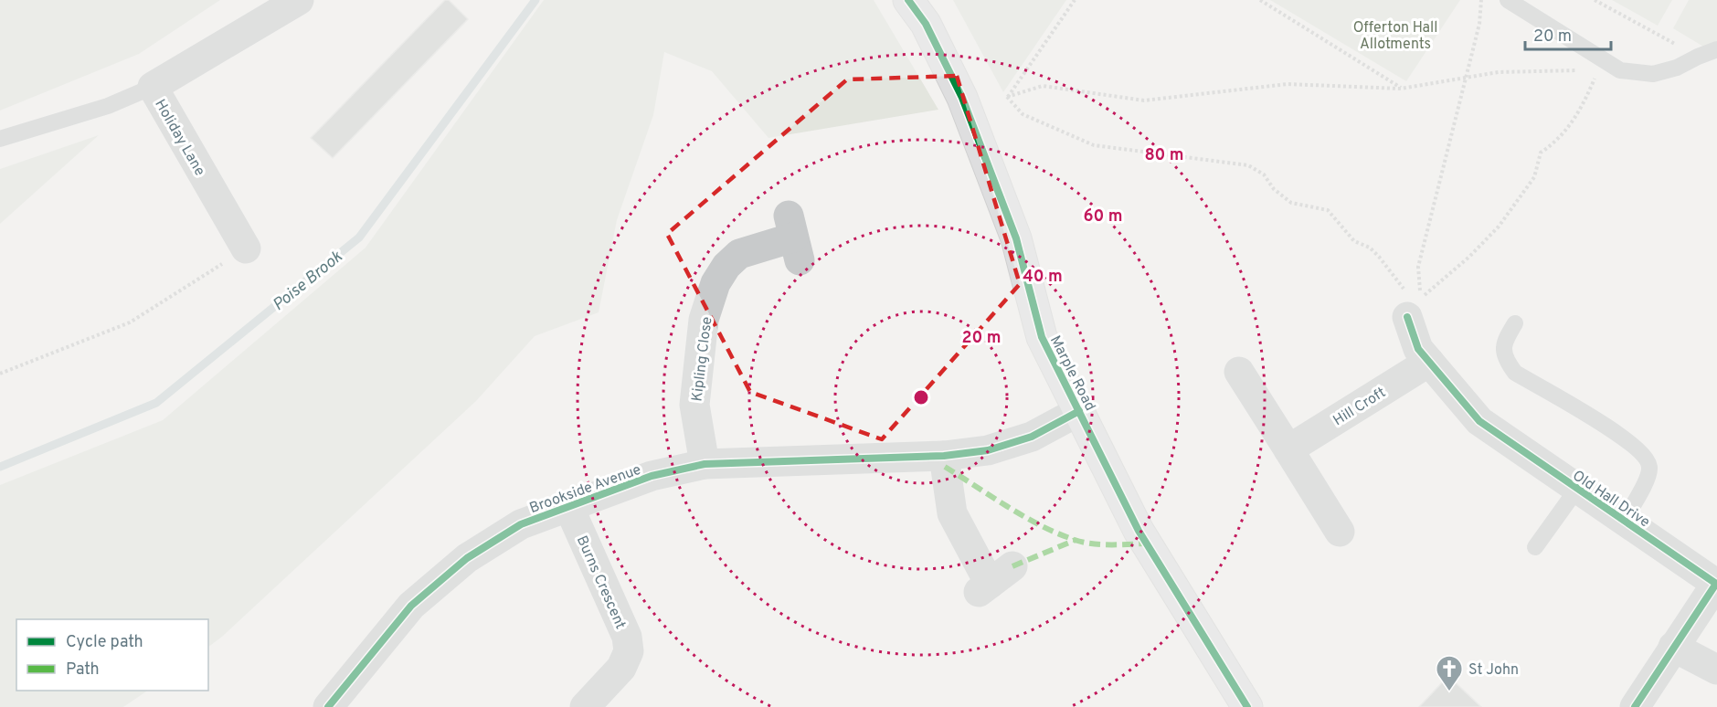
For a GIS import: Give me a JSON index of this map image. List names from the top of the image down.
{
  "streets": {
    "main road": ["Marple Road"],
    "street": [
      "Holiday Lane",
      "Kipling Close",
      "Hill Croft",
      "Brookside Avenue",
      "Old Hall Drive",
      "Burns Crescent"
    ]
  },
  "crossings": [
    ["Kipling Close", "Brookside Avenue"],
    ["Marple Road", "Brookside Avenue"],
    ["Hill Croft", "Old Hall Drive"],
    ["Brookside Avenue", "Burns Crescent"]
  ],
  "water": ["Poise Brook"],
  "parks": ["Offerton Hall Allotments"],
  "places": {
    "church": ["St John"]
  },
  "legend": ["Cycle path", "Path"],
  "scale_bar": "20 m",
  "rings": [
    "80 m",
    "60 m",
    "40 m",
    "20 m"
  ]
}
